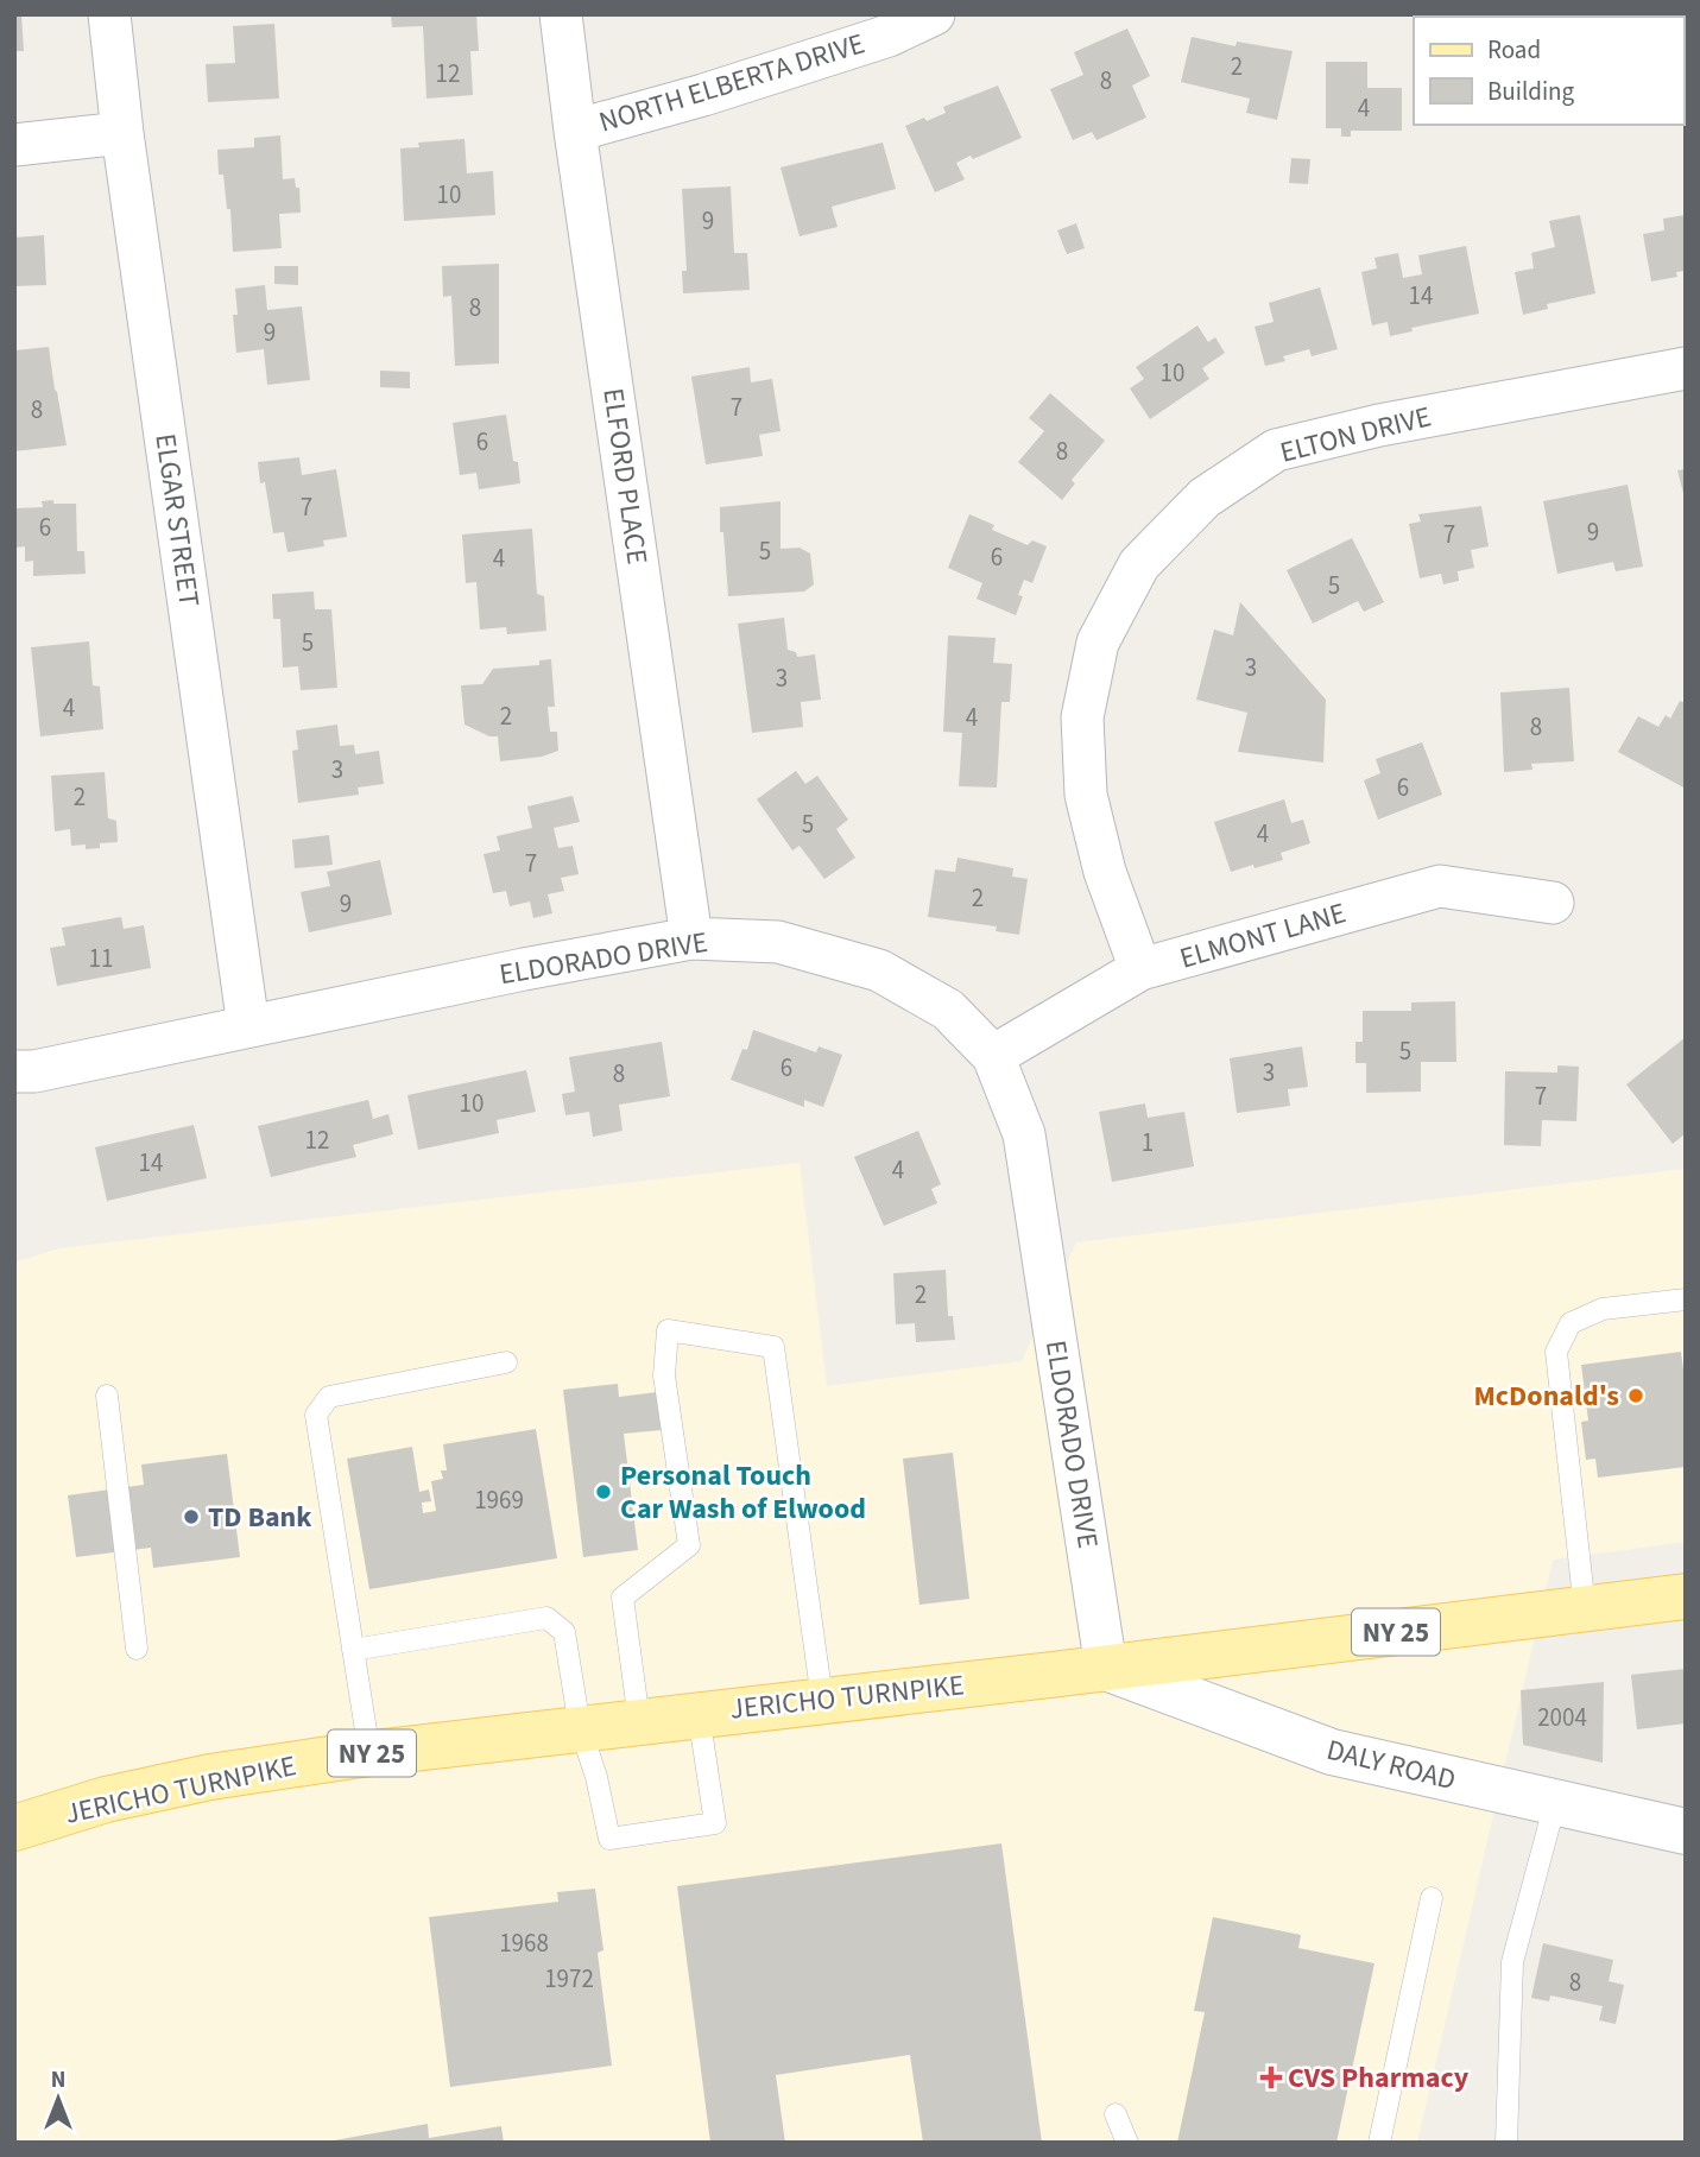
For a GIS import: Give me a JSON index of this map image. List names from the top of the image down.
{
  "streets": {
    "main road": ["NY 25", "JERICHO TURNPIKE"],
    "street": [
      "NORTH ELBERTA DRIVE",
      "ELTON DRIVE",
      "ELFORD PLACE",
      "ELGAR STREET",
      "ELMONT LANE",
      "ELDORADO DRIVE",
      "DALY ROAD"
    ]
  },
  "crossings": [
    ["NORTH ELBERTA DRIVE", "ELFORD PLACE"],
    ["ELTON DRIVE", "ELMONT LANE"],
    ["ELFORD PLACE", "ELDORADO DRIVE"],
    ["ELGAR STREET", "ELDORADO DRIVE"],
    ["ELMONT LANE", "ELDORADO DRIVE"],
    ["ELDORADO DRIVE", "JERICHO TURNPIKE"],
    ["ELDORADO DRIVE", "DALY ROAD"],
    ["JERICHO TURNPIKE", "DALY ROAD"]
  ],
  "places": {
    "other": ["McDonald's", "Personal Touch Car Wash of Elwood", "TD Bank"],
    "health": ["CVS Pharmacy"]
  },
  "house_numbers": [
    "2",
    "12",
    "8",
    "4",
    "10",
    "9",
    "14",
    "8",
    "9",
    "10",
    "7",
    "8",
    "6",
    "8",
    "7",
    "6",
    "9",
    "7",
    "5",
    "6",
    "4",
    "5",
    "5",
    "3",
    "3",
    "4",
    "2",
    "4",
    "8",
    "3",
    "6",
    "2",
    "5",
    "4",
    "7",
    "2",
    "9",
    "11",
    "5",
    "6",
    "3",
    "8",
    "7",
    "10",
    "12",
    "1",
    "14",
    "4",
    "2",
    "1969",
    "2004",
    "1968",
    "1972",
    "8"
  ],
  "legend": ["Road", "Building"],
  "north": "top"
}
